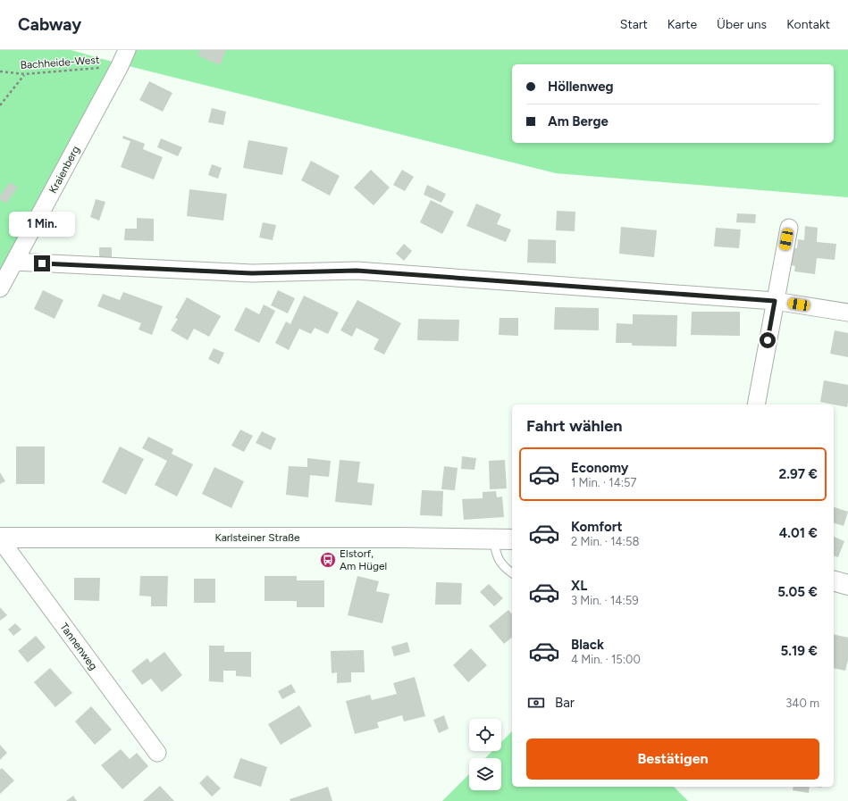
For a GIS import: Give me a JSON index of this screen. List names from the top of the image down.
{
  "streets": {
    "street": ["Kraienberg", "Karlsteiner Straße", "Tannenweg"],
    "path": ["Bachheide-West"]
  },
  "crossings": [
    ["Bachheide-West", "Kraienberg"],
    ["Karlsteiner Straße", "Tannenweg"]
  ],
  "places": {
    "bus stop": ["Elstorf, Am Hügel"]
  },
  "page": {
    "header": "Cabway",
    "nav": [
      "Start",
      "Karte",
      "Über uns",
      "Kontakt"
    ],
    "banner": ["Höllenweg", "Am Berge"],
    "bubble": "1 Min.",
    "heading": "Fahrt wählen",
    "list": [
      {
        "name": "Economy",
        "note": "1 Min. · 14:57",
        "value": "2.97 €"
      },
      {
        "name": "Komfort",
        "note": "2 Min. · 14:58",
        "value": "4.01 €"
      },
      {
        "name": "XL",
        "note": "3 Min. · 14:59",
        "value": "5.05 €"
      },
      {
        "name": "Black",
        "note": "4 Min. · 15:00",
        "value": "5.19 €"
      }
    ],
    "pay": ["Bar", "340 m"],
    "buttons": "Bestätigen"
  }
}
